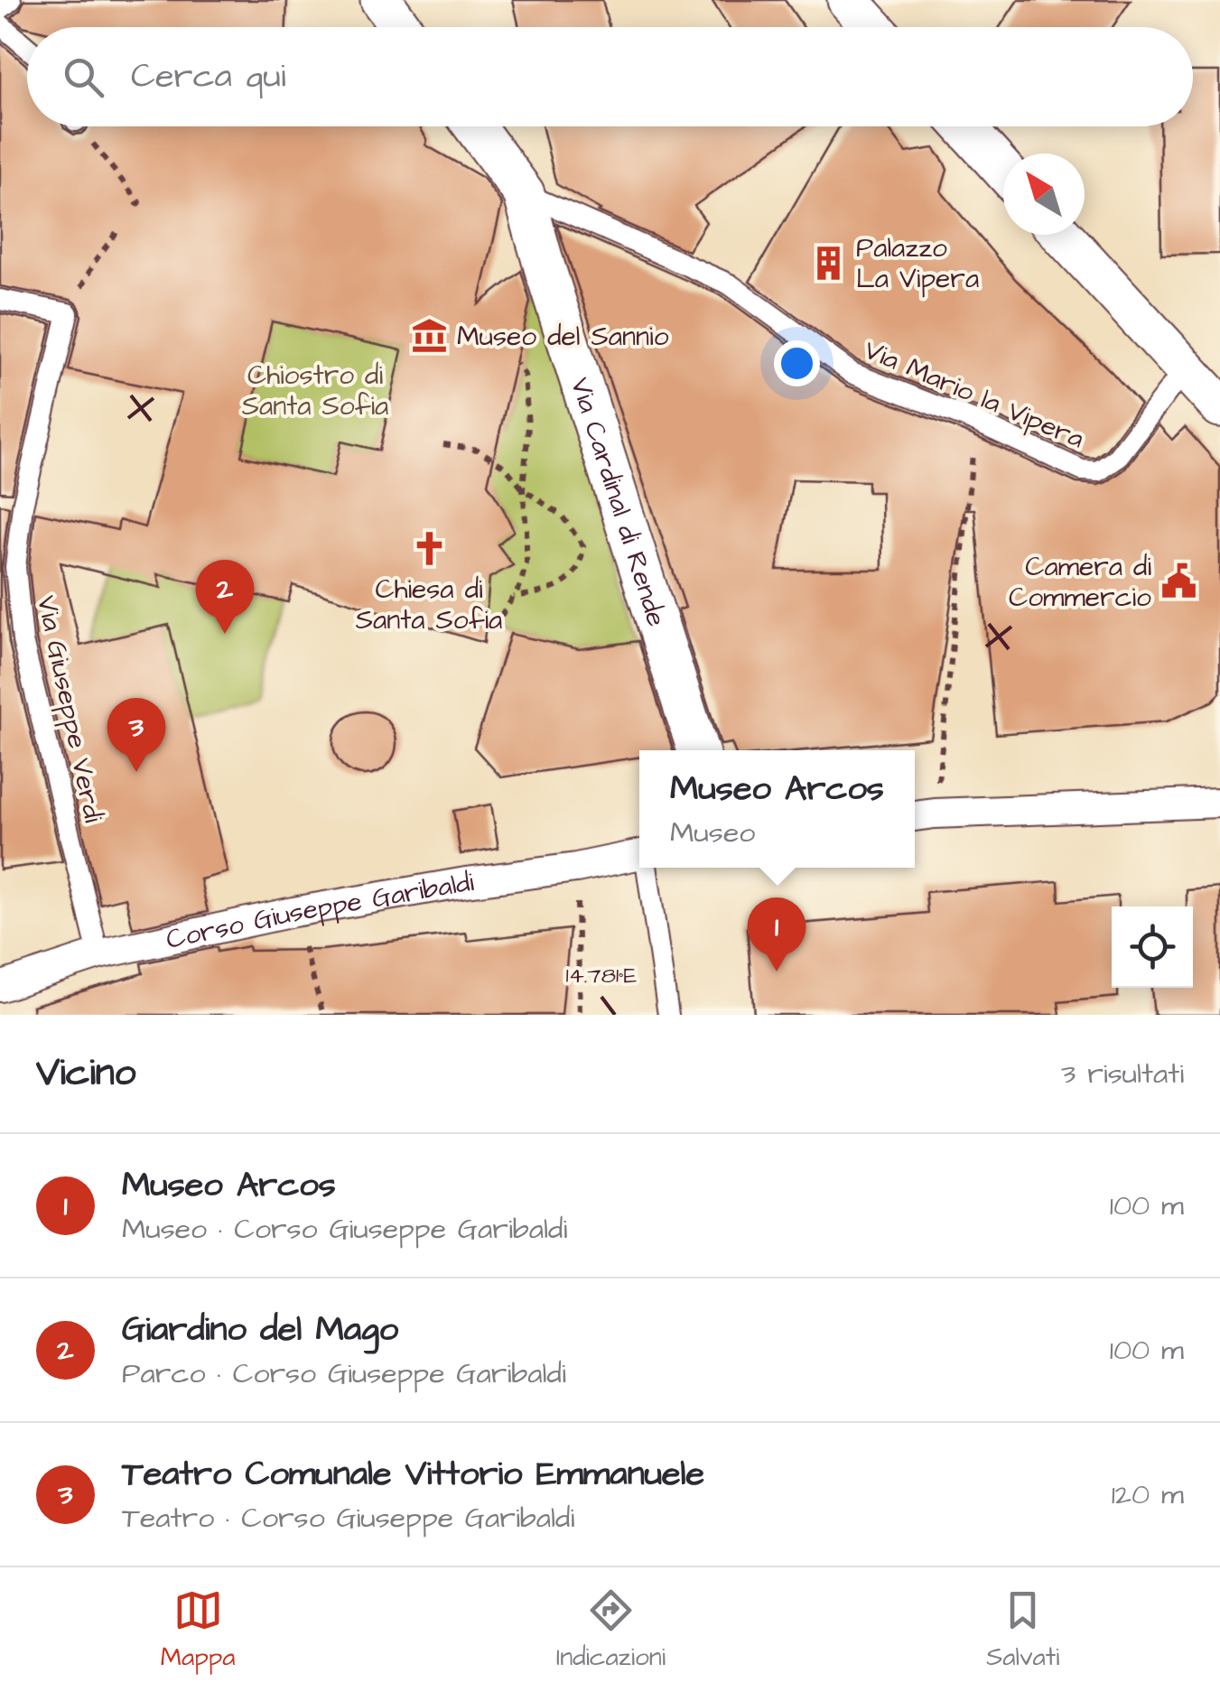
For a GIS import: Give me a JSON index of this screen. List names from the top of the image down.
{
  "streets": {
    "street": ["Via Cardinal di Rende", "Corso Giuseppe Garibaldi"],
    "lane": ["Via Mario la Vipera", "Via Giuseppe Verdi"]
  },
  "crossings": [
    ["Via Mario la Vipera", "Via Cardinal di Rende"],
    ["Via Giuseppe Verdi", "Corso Giuseppe Garibaldi"]
  ],
  "parks": ["Chiostro di Santa Sofia"],
  "places": {
    "building": ["Palazzo La Vipera"],
    "museum": ["Museo del Sannio"],
    "church": ["Chiesa di Santa Sofia"],
    "public building": ["Camera di Commercio"]
  },
  "north": "top left",
  "page": {
    "search": "Cerca qui",
    "pins": ["2", "3", "1"],
    "popup": ["Museo Arcos", "Museo"],
    "heading": ["Vicino", "3 risultati"],
    "list": [
      {
        "mark": "1",
        "name": "Museo Arcos",
        "note": "Museo · Corso Giuseppe Garibaldi",
        "value": "100 m"
      },
      {
        "mark": "2",
        "name": "Giardino del Mago",
        "note": "Parco · Corso Giuseppe Garibaldi",
        "value": "100 m"
      },
      {
        "mark": "3",
        "name": "Teatro Comunale Vittorio Emmanuele",
        "note": "Teatro · Corso Giuseppe Garibaldi",
        "value": "120 m"
      }
    ],
    "nav": ["Mappa", "Indicazioni", "Salvati"]
  },
  "coordinates": ["14.781°E"]
}
